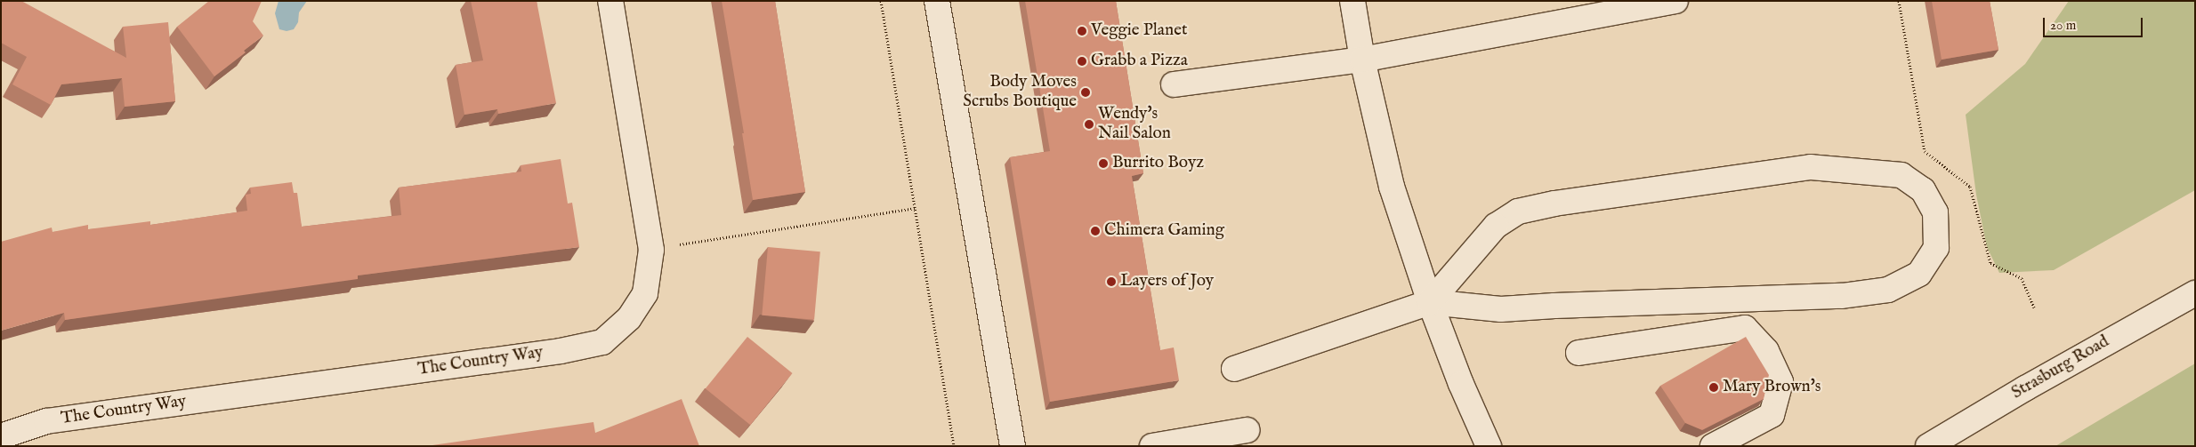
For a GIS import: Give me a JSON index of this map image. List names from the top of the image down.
{
  "streets": {
    "street": ["The Country Way", "Strasburg Road"]
  },
  "places": [
    "Veggie Planet",
    "Grabb a Pizza",
    "Body Moves Scrubs Boutique",
    "Wendy's Nail Salon",
    "Burrito Boyz",
    "Chimera Gaming",
    "Layers of Joy",
    "Mary Brown's"
  ],
  "scale_bar": "20 m"
}
